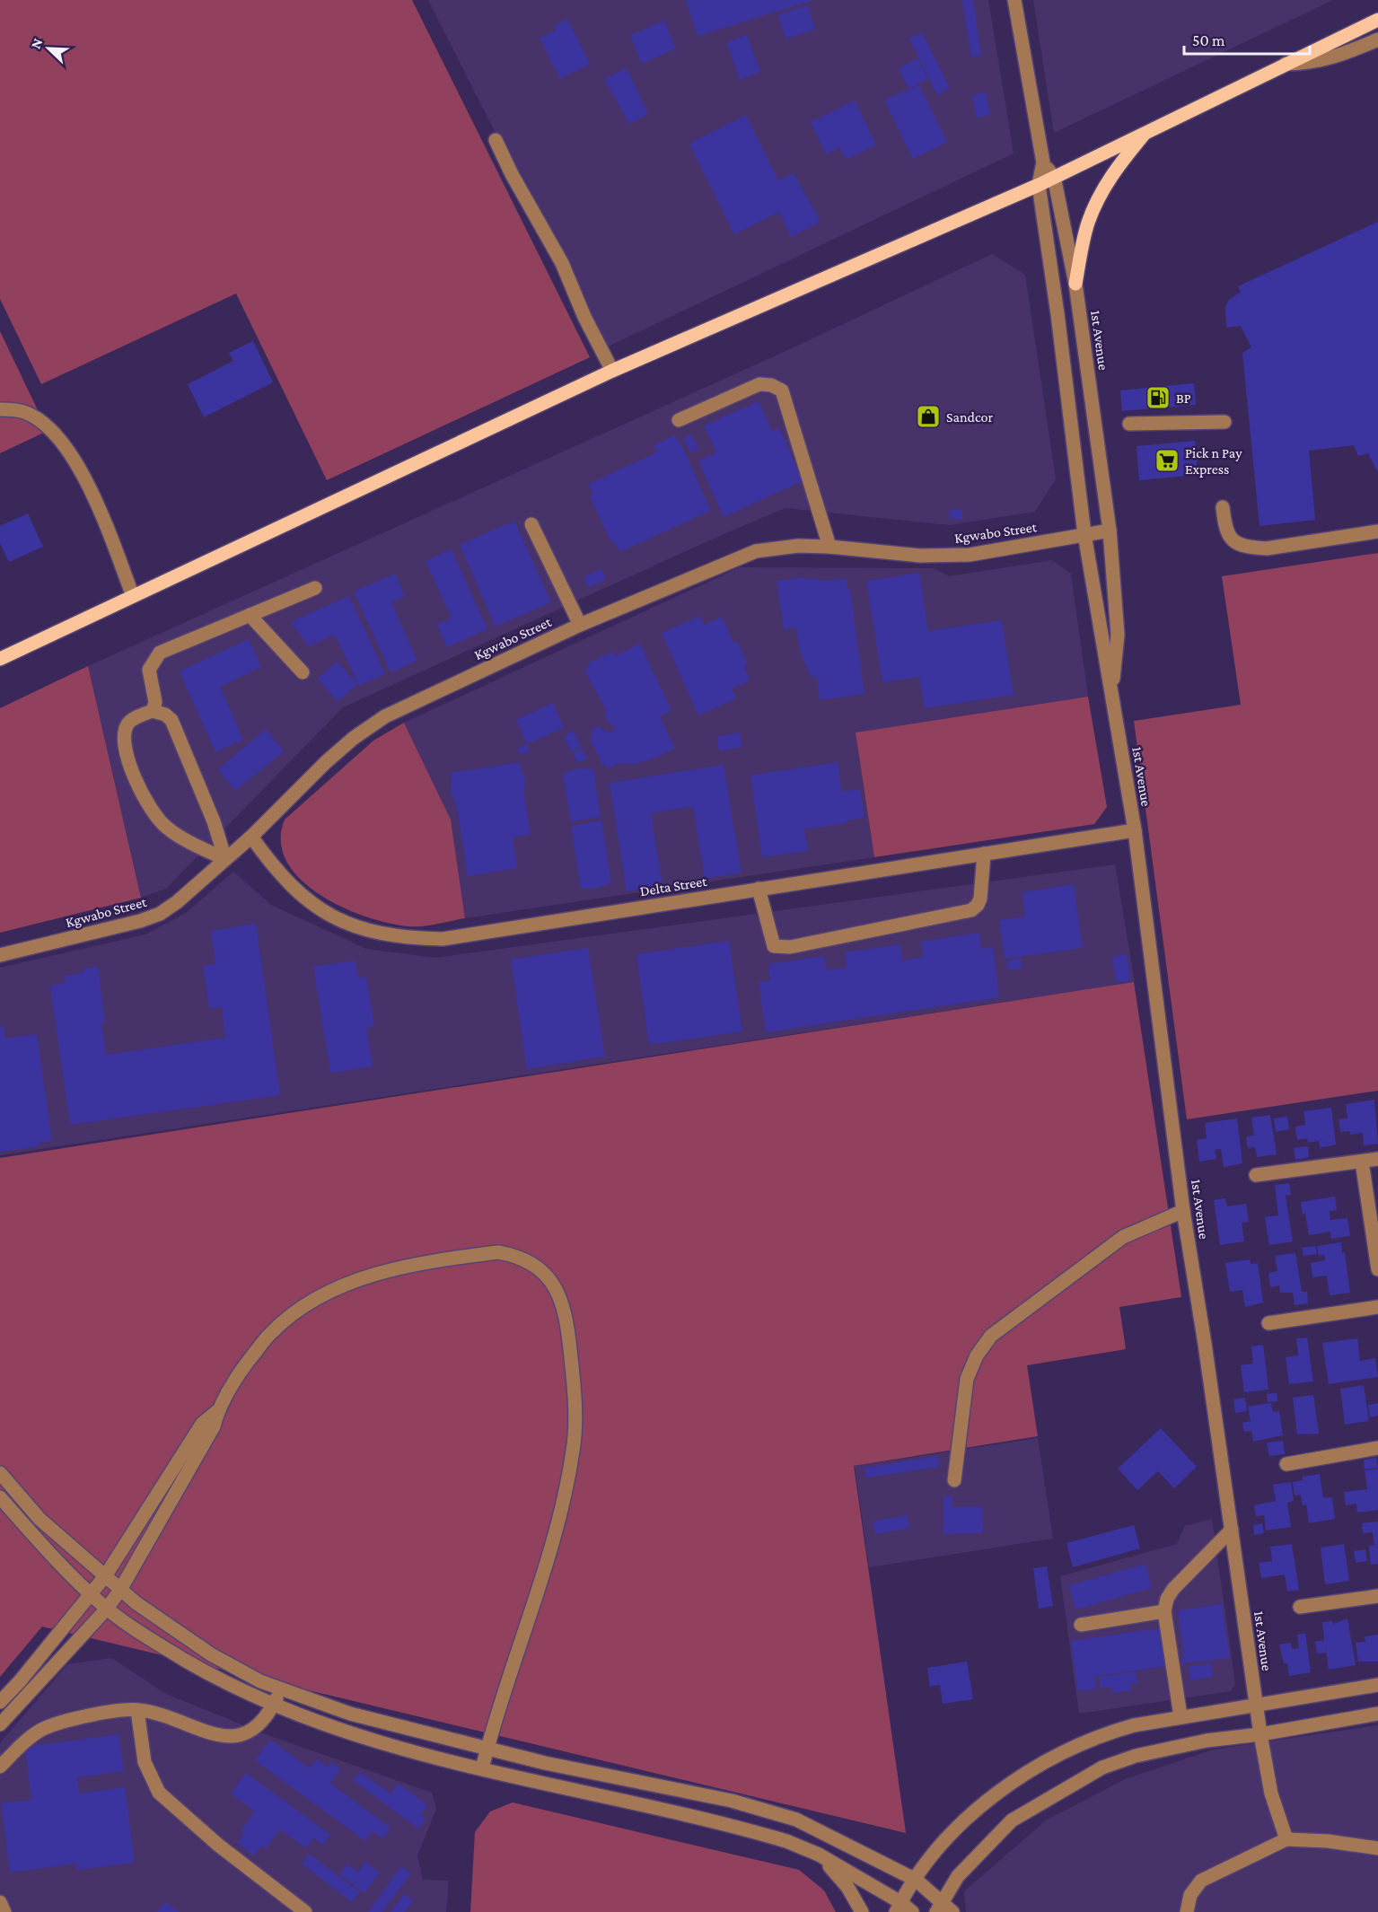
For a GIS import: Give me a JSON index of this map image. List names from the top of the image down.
{
  "streets": {
    "street": ["1st Avenue", "Kgwabo Street", "Delta Street"]
  },
  "crossings": [
    ["1st Avenue", "Kgwabo Street"],
    ["1st Avenue", "Delta Street"],
    ["Kgwabo Street", "Delta Street"]
  ],
  "places": {
    "fuel station": ["BP"],
    "shop": ["Sandcor"],
    "supermarket": ["Pick n Pay Express"]
  },
  "scale_bar": "50 m",
  "north": "top left"
}
